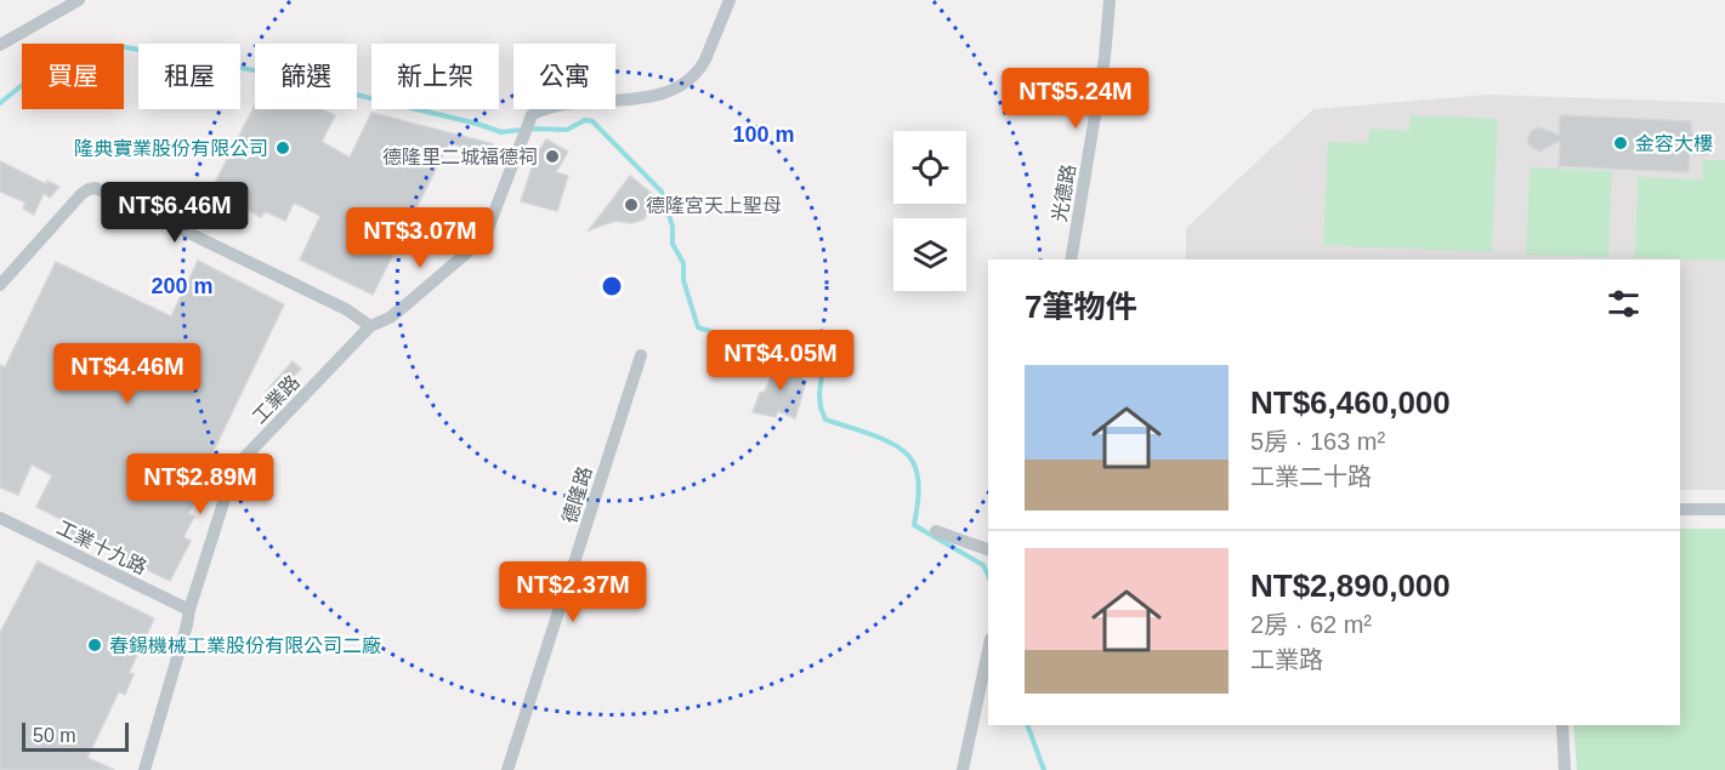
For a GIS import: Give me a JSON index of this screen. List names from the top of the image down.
{
  "streets": {
    "street": [
      "光德路",
      "工業路",
      "德隆路",
      "工業十九路"
    ]
  },
  "crossings": [
    ["工業路", "工業十九路"]
  ],
  "places": [
    "金容大樓",
    "隆典實業股份有限公司",
    "德隆里二城福德祠",
    "德隆宮天上聖母",
    "春錫機械工業股份有限公司二廠"
  ],
  "scale_bar": "50 m",
  "page": {
    "chip": [
      "買屋",
      "租屋",
      "篩選",
      "新上架",
      "公寓"
    ],
    "price": [
      "NT$5.24M",
      "NT$6.46M",
      "NT$3.07M",
      "NT$4.05M",
      "NT$4.46M",
      "NT$2.89M",
      "NT$2.37M"
    ],
    "heading": "7筆物件",
    "list": [
      {
        "name": "NT$6,460,000",
        "note": "5房 · 163 m² · 工業二十路"
      },
      {
        "name": "NT$2,890,000",
        "note": "2房 · 62 m² · 工業路"
      }
    ],
    "scale": "50 m"
  },
  "rings": ["100 m", "200 m"]
}
